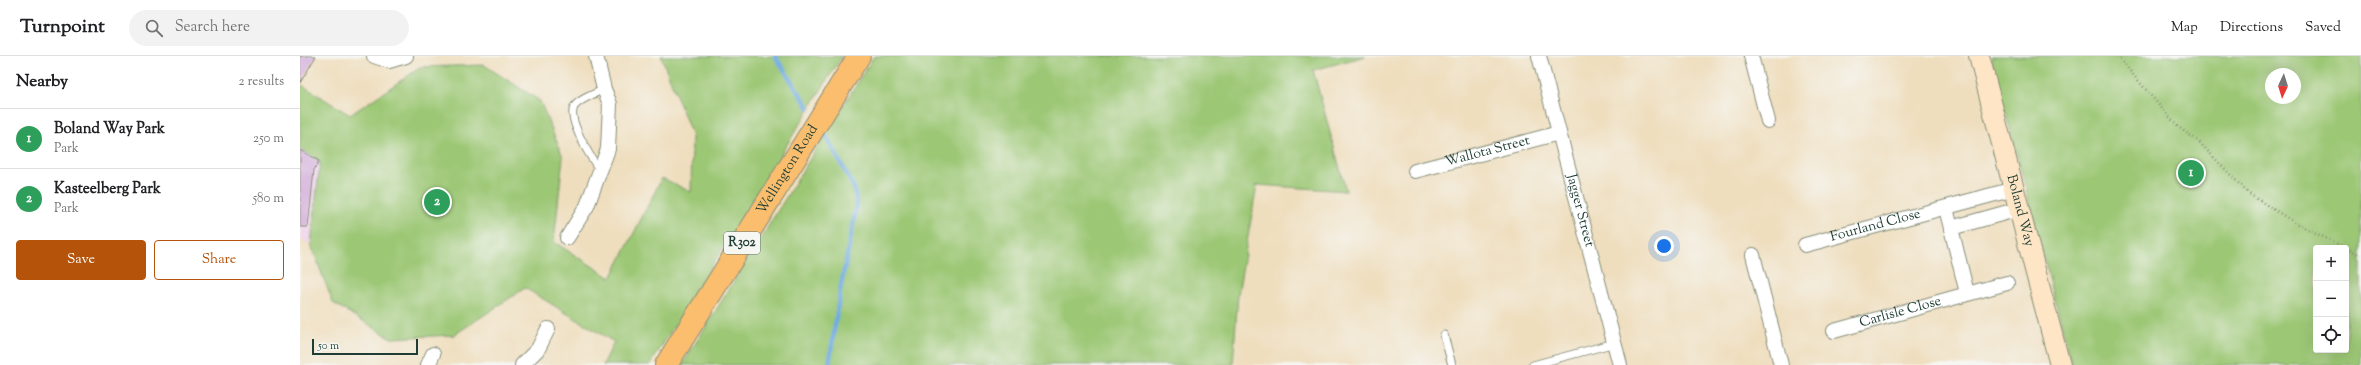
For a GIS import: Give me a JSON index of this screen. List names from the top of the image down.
{
  "streets": {
    "main road": ["Wellington Road", "R302"],
    "street": [
      "Wallota Street",
      "Jagger Street",
      "Boland Way",
      "Fourland Close",
      "Carlisle Close"
    ]
  },
  "crossings": [
    ["Wallota Street", "Jagger Street"],
    ["Boland Way", "Fourland Close"]
  ],
  "scale_bar": "50 m",
  "north": "bottom",
  "page": {
    "header": "Turnpoint",
    "search": "Search here",
    "nav": ["Map", "Directions", "Saved"],
    "heading": ["Nearby", "2 results"],
    "list": [
      {
        "mark": "1",
        "name": "Boland Way Park",
        "note": "Park",
        "value": "250 m"
      },
      {
        "mark": "2",
        "name": "Kasteelberg Park",
        "note": "Park",
        "value": "580 m"
      }
    ],
    "pins": ["1", "2"],
    "buttons": ["Save", "Share"],
    "map_buttons": ["+", "−"],
    "scale": "50 m"
  }
}
